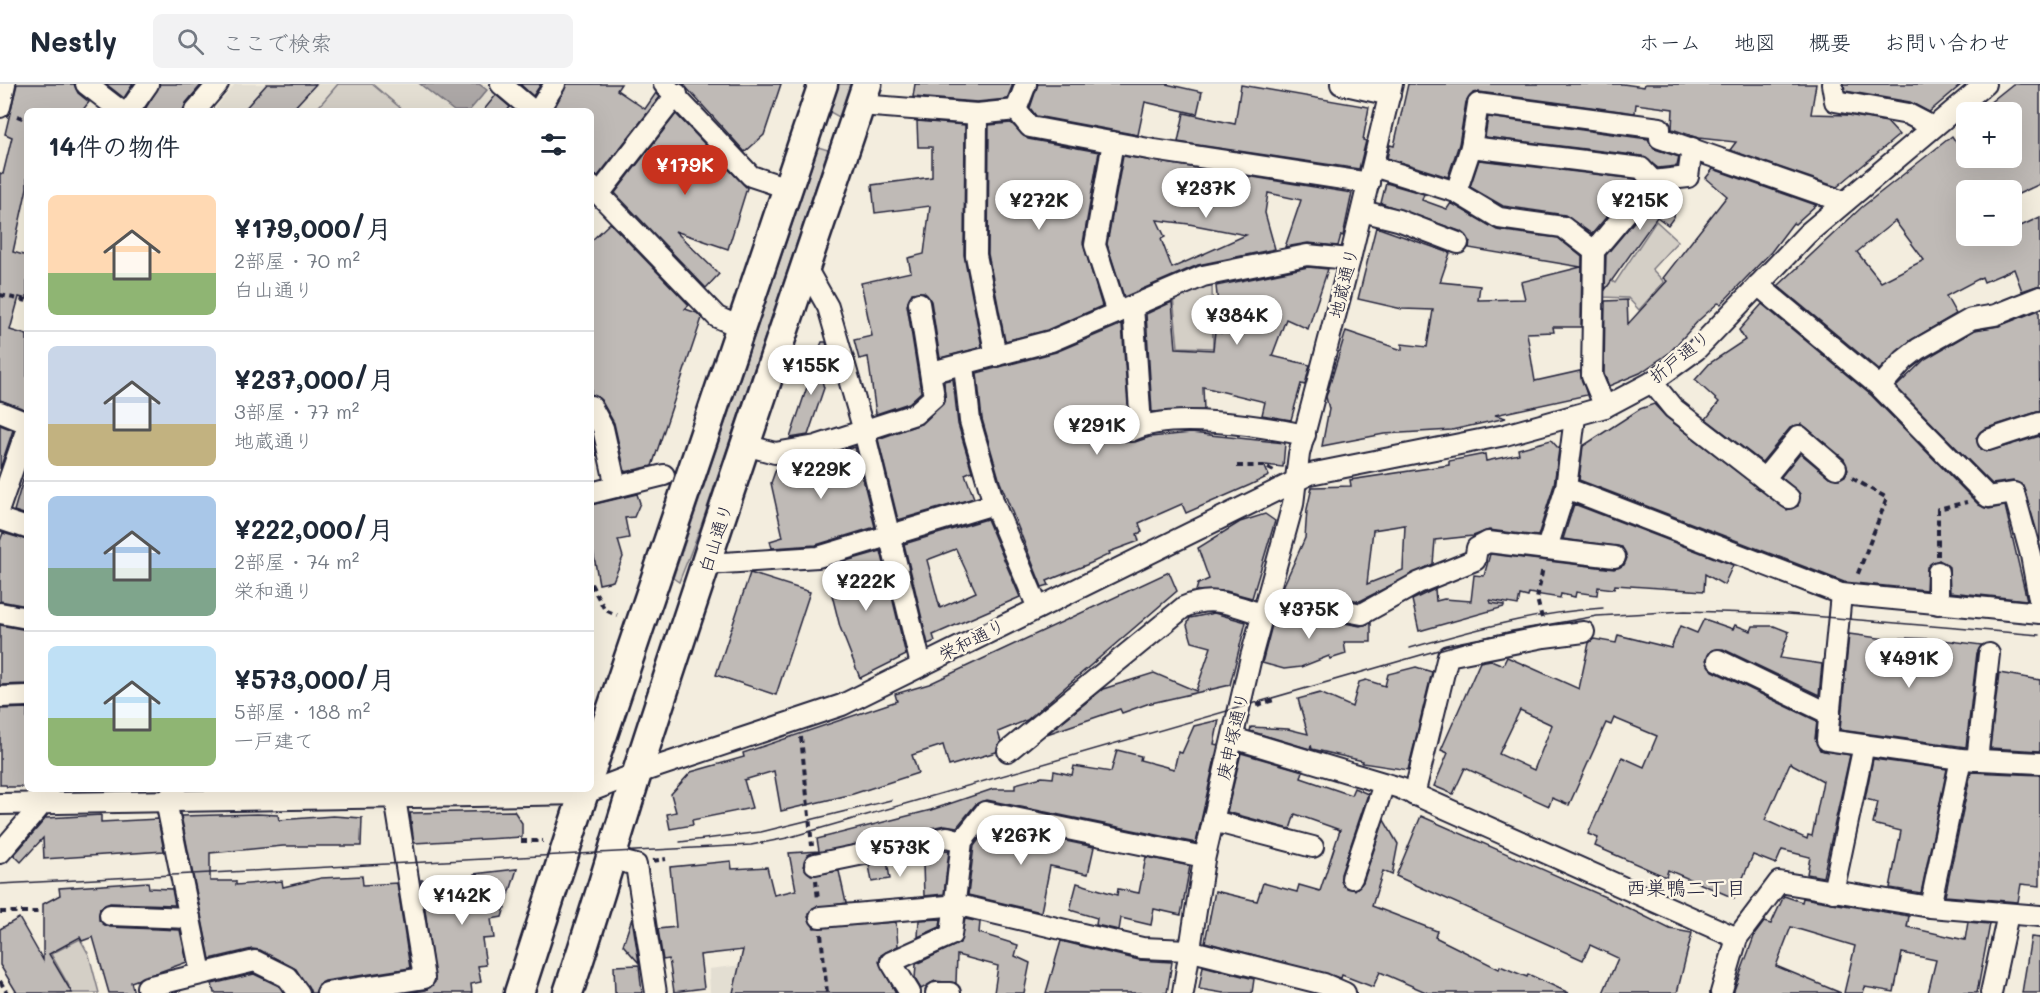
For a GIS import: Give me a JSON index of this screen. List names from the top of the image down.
{
  "streets": {
    "highway": ["白山通り"],
    "street": [
      "地蔵通り",
      "折戸通り",
      "栄和通り",
      "庚申塚通り"
    ]
  },
  "crossings": [
    ["地蔵通り", "折戸通り"],
    ["地蔵通り", "栄和通り"],
    ["地蔵通り", "庚申塚通り"],
    ["折戸通り", "栄和通り"],
    ["折戸通り", "庚申塚通り"],
    ["白山通り", "栄和通り"],
    ["栄和通り", "庚申塚通り"]
  ],
  "districts": ["西巣鴨二丁目"],
  "page": {
    "header": "Nestly",
    "search": "ここで検索",
    "nav": [
      "ホーム",
      "地図",
      "概要",
      "お問い合わせ"
    ],
    "map_buttons": ["+", "−"],
    "heading": "14件の物件",
    "price": [
      "¥179K",
      "¥237K",
      "¥272K",
      "¥215K",
      "¥384K",
      "¥155K",
      "¥291K",
      "¥229K",
      "¥222K",
      "¥375K",
      "¥491K",
      "¥267K",
      "¥573K",
      "¥142K"
    ],
    "list": [
      {
        "name": "¥179,000/月",
        "note": "2部屋 · 70 m² · 白山通り"
      },
      {
        "name": "¥237,000/月",
        "note": "3部屋 · 77 m² · 地蔵通り"
      },
      {
        "name": "¥222,000/月",
        "note": "2部屋 · 74 m² · 栄和通り"
      },
      {
        "name": "¥573,000/月",
        "note": "5部屋 · 188 m² · 一戸建て"
      }
    ]
  }
}
